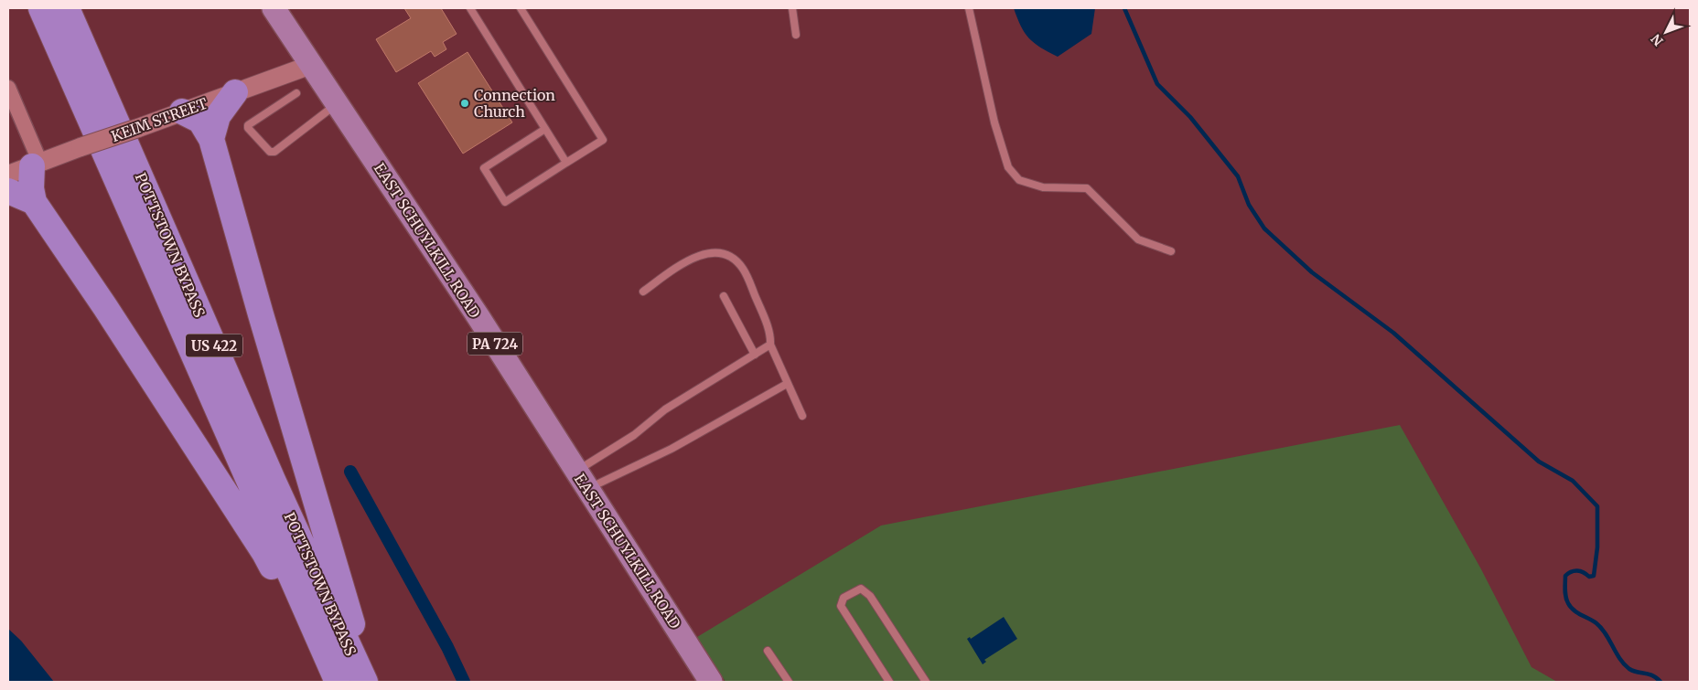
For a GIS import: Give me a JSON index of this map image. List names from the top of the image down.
{
  "streets": {
    "highway": ["POTTSTOWN BYPASS", "US 422"],
    "main road": ["EAST SCHUYLKILL ROAD", "PA 724"],
    "street": ["KEIM STREET"]
  },
  "crossings": [
    ["KEIM STREET", "EAST SCHUYLKILL ROAD"]
  ],
  "places": ["Connection Church"],
  "north": "bottom left"
}
